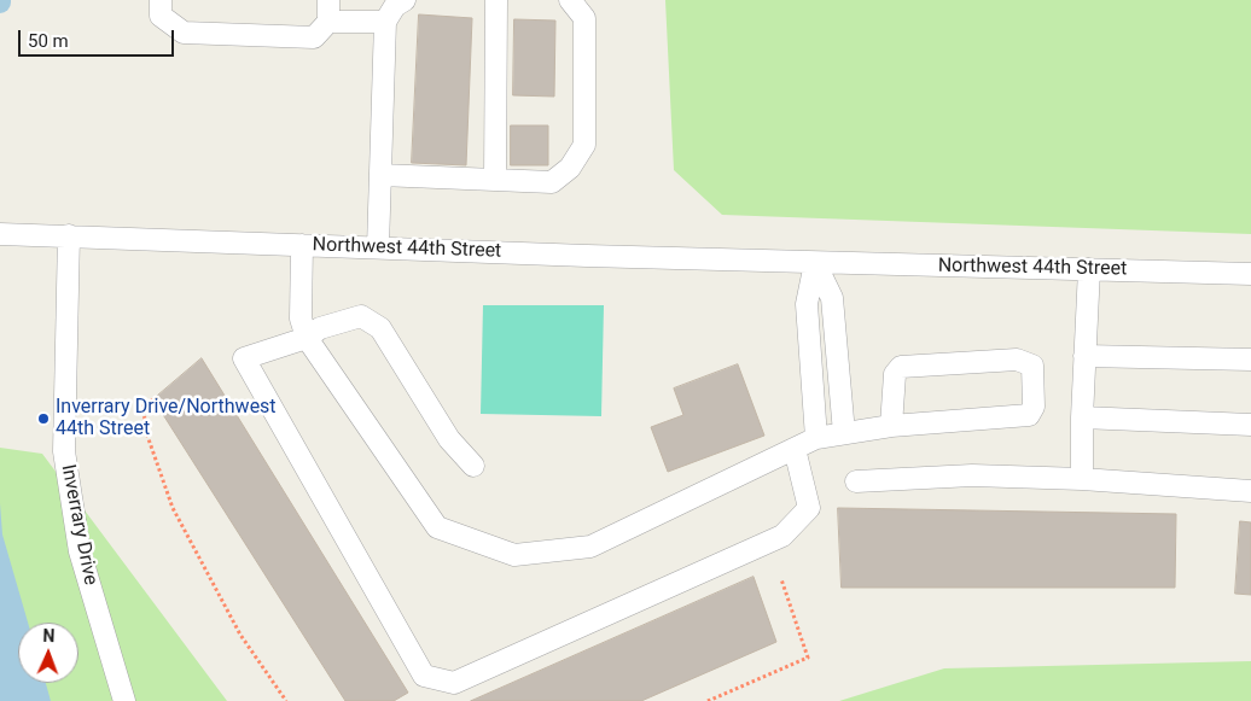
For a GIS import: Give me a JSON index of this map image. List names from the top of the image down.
{
  "streets": {
    "street": ["Northwest 44th Street", "Inverrary Drive"]
  },
  "crossings": [
    ["Northwest 44th Street", "Inverrary Drive"]
  ],
  "places": ["Inverrary Drive/Northwest 44th Street"],
  "scale_bar": "50 m",
  "north": "top"
}
